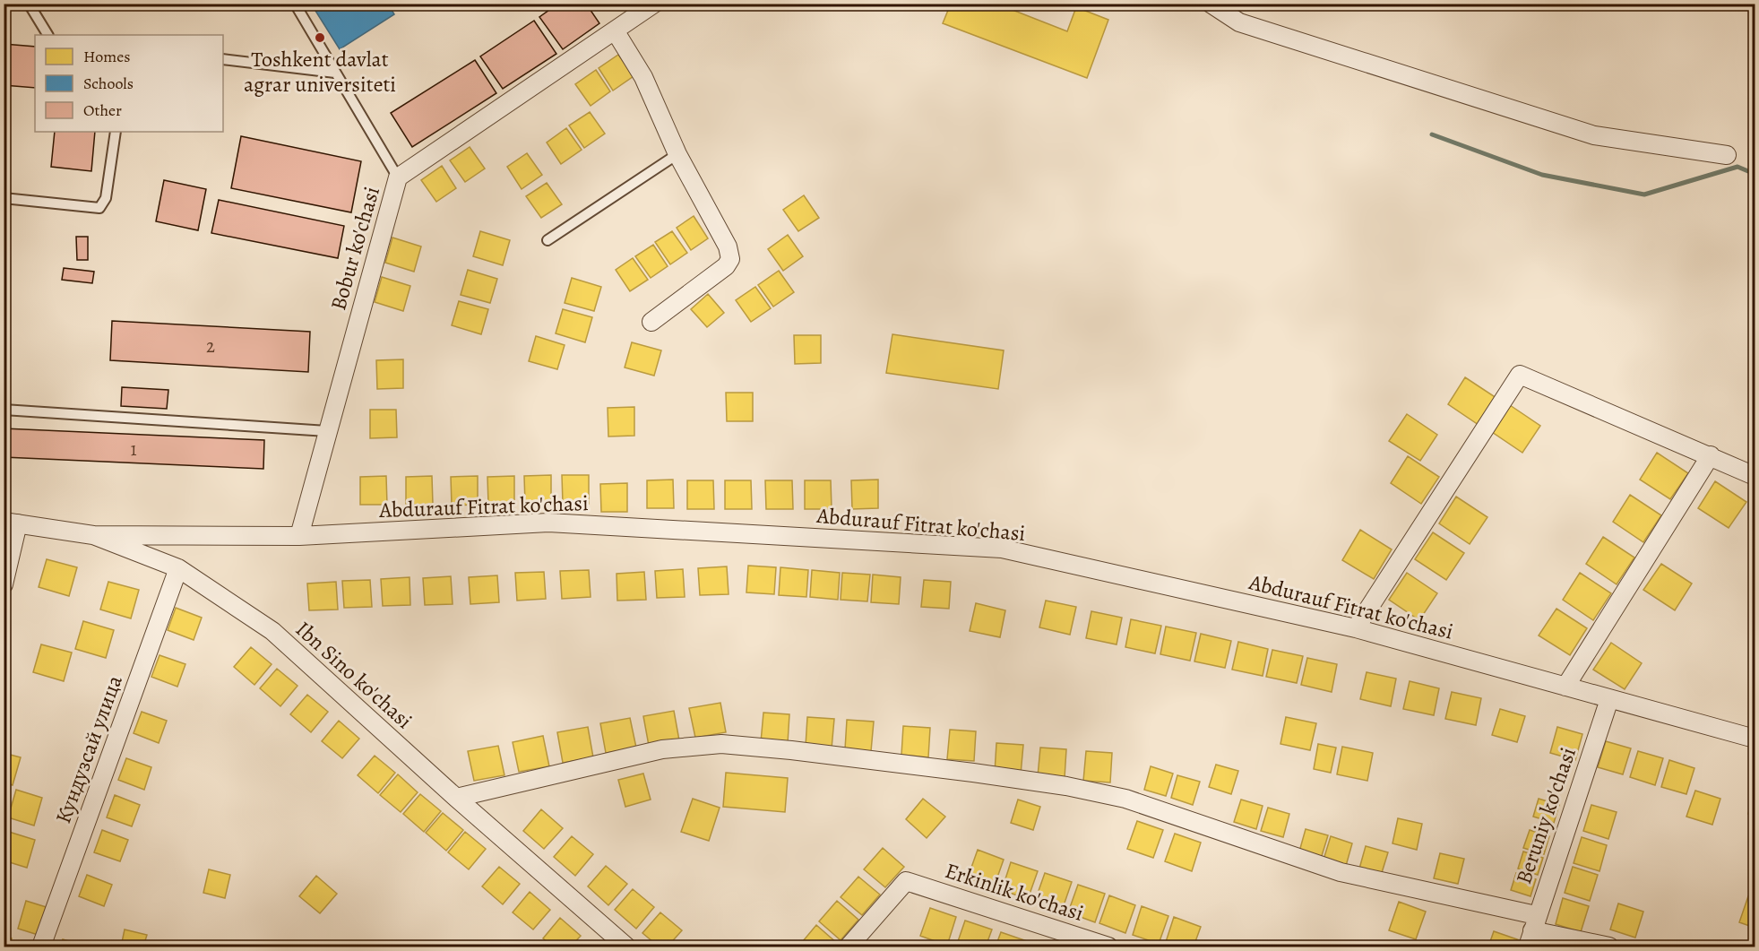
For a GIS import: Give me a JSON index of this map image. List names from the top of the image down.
{
  "streets": {
    "street": [
      "Bobur ko'chasi",
      "Abdurauf Fitrat ko'chasi",
      "Ibn Sino ko'chasi",
      "Кундузсай улица",
      "Beruniy ko'chasi",
      "Erkinlik ko'chasi"
    ]
  },
  "crossings": [
    ["Bobur ko'chasi", "Abdurauf Fitrat ko'chasi"],
    ["Abdurauf Fitrat ko'chasi", "Ibn Sino ko'chasi"],
    ["Abdurauf Fitrat ko'chasi", "Beruniy ko'chasi"],
    ["Ibn Sino ko'chasi", "Кундузсай улица"]
  ],
  "places": ["Toshkent davlat agrar universiteti"],
  "house_numbers": ["2", "1"],
  "legend": ["Homes", "Schools", "Other"]
}
